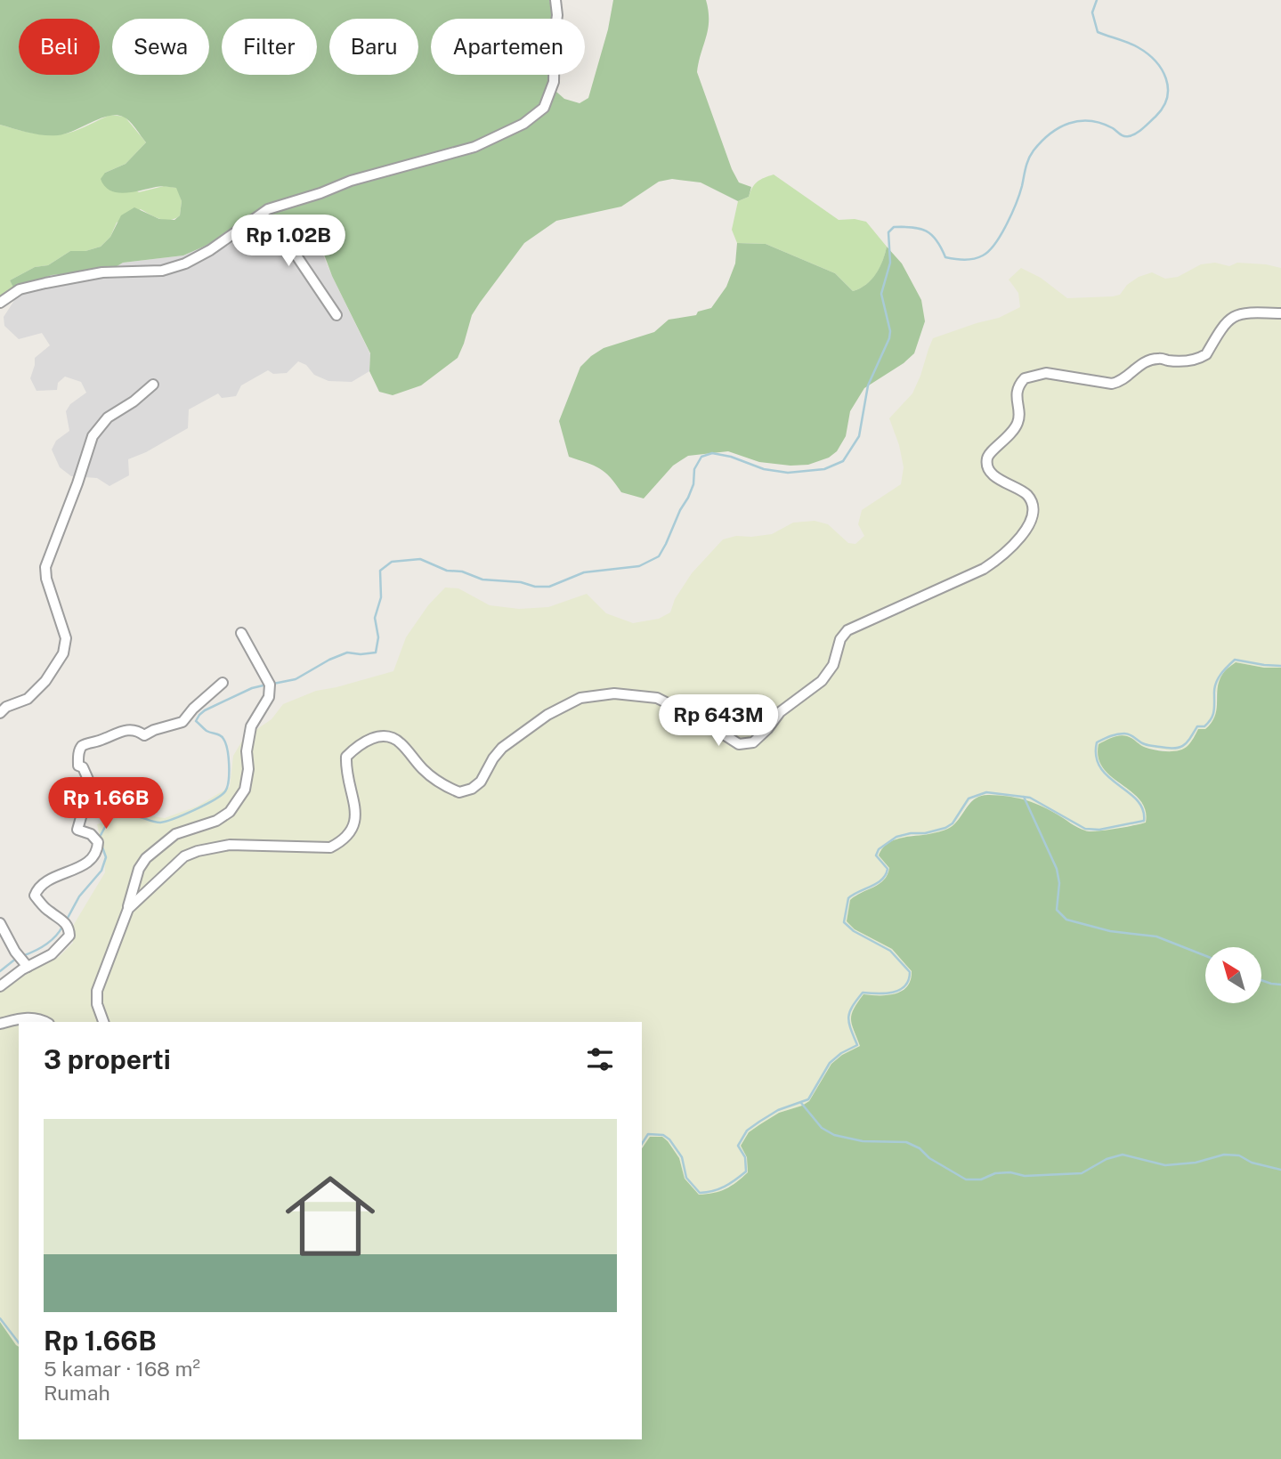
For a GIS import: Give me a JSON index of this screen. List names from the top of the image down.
{
  "north": "top left",
  "page": {
    "chip": [
      "Beli",
      "Sewa",
      "Filter",
      "Baru",
      "Apartemen"
    ],
    "price": ["Rp 1.02B", "Rp 643M", "Rp 1.66B"],
    "heading": "3 properti",
    "list": [
      {
        "name": "Rp 1.66B",
        "note": "5 kamar · 168 m² · Rumah"
      }
    ]
  }
}
